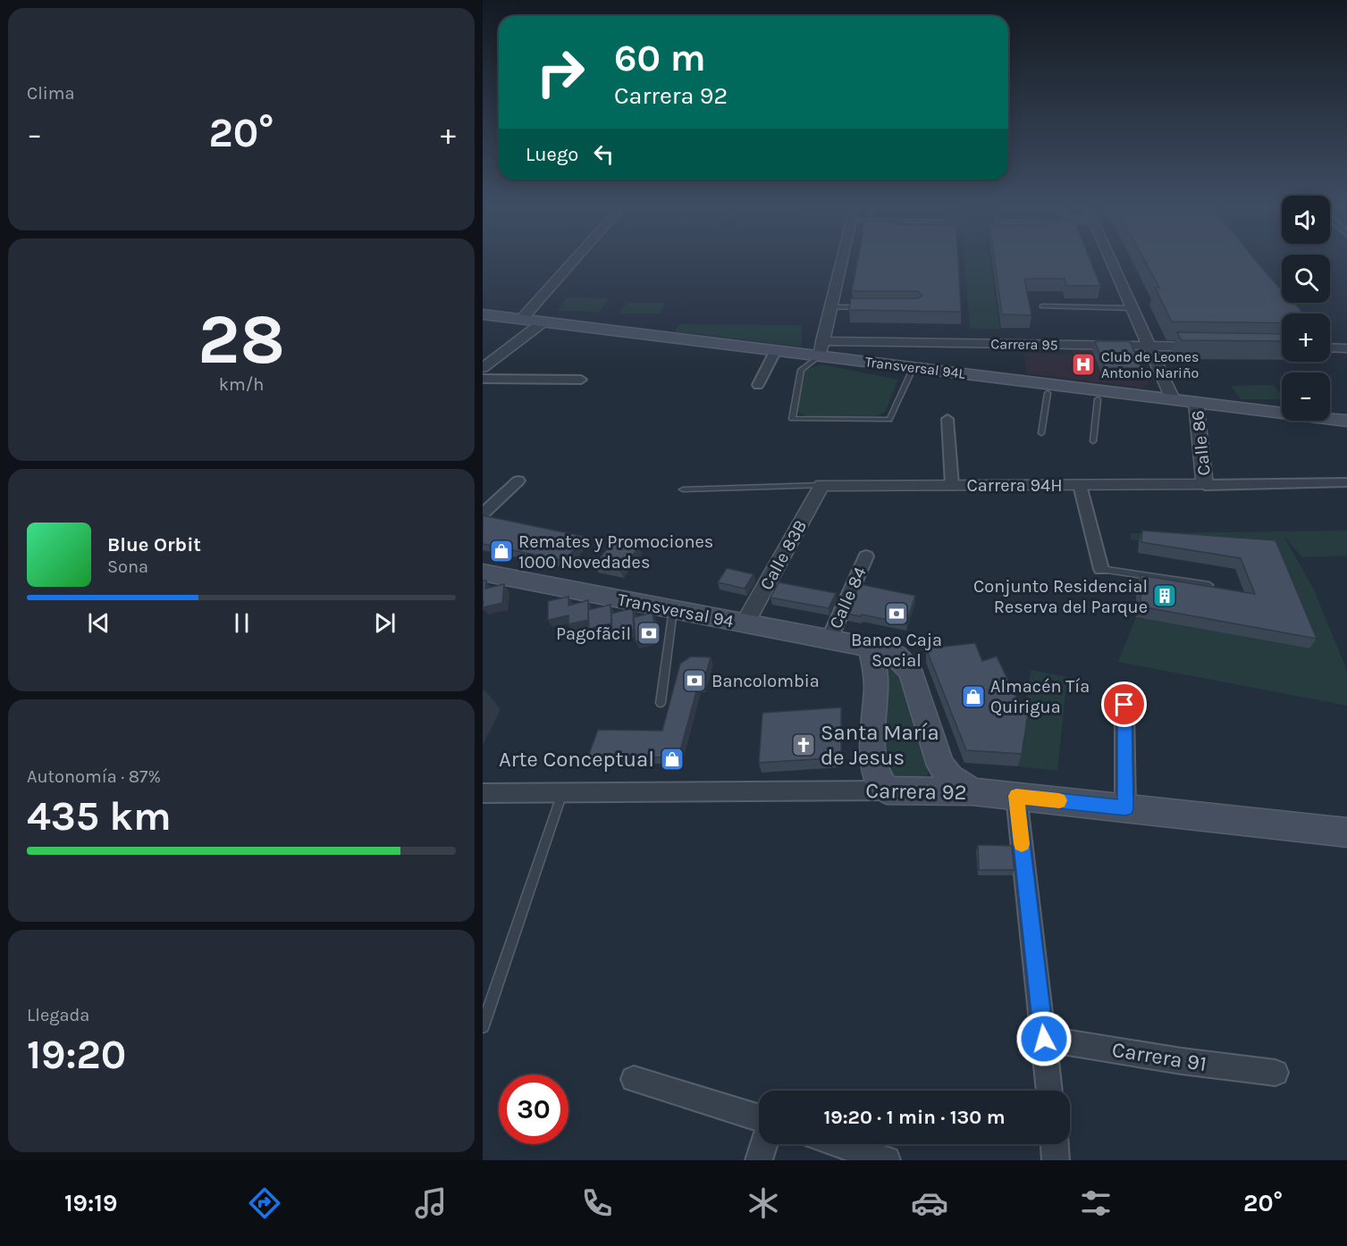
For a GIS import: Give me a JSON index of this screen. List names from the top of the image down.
{
  "streets": {
    "main road": ["Transversal 94L", "Transversal 94", "Carrera 92"],
    "street": [
      "Carrera 95",
      "Calle 86",
      "Carrera 94H",
      "Calle 83B",
      "Calle 84",
      "Carrera 91"
    ]
  },
  "crossings": [
    ["Carrera 95", "Transversal 94L"],
    ["Carrera 95", "Calle 86"],
    ["Transversal 94L", "Calle 86"],
    ["Calle 86", "Carrera 94H"],
    ["Carrera 94H", "Calle 83B"],
    ["Calle 83B", "Transversal 94"],
    ["Calle 84", "Transversal 94"],
    ["Transversal 94", "Carrera 92"]
  ],
  "places": {
    "hospital": ["Club de Leones Antonio Nariño"],
    "shop": ["Remates y Promociones 1000 Novedades", "Almacén Tía Quirigua", "Arte Conceptual"],
    "building": ["Conjunto Residencial Reserva del Parque"],
    "bank": ["Banco Caja Social", "Pagofãcil", "Bancolombia"],
    "church": ["Santa María de Jesus"]
  },
  "page": {
    "tile": [
      "Clima",
      ["28", "km/h"],
      ["Autonomía · 87%", "435 km"],
      ["Llegada", "19:20"]
    ],
    "turn": ["60 m", "Carrera 92"],
    "heat": ["−", "20°", "+"],
    "then": "Luego",
    "map_buttons": ["+", "−"],
    "song": ["Blue Orbit", "Sona"],
    "limit": "30",
    "trip": "19:20 · 1 min · 130 m",
    "tabs": ["19:19", "20°"]
  }
}
